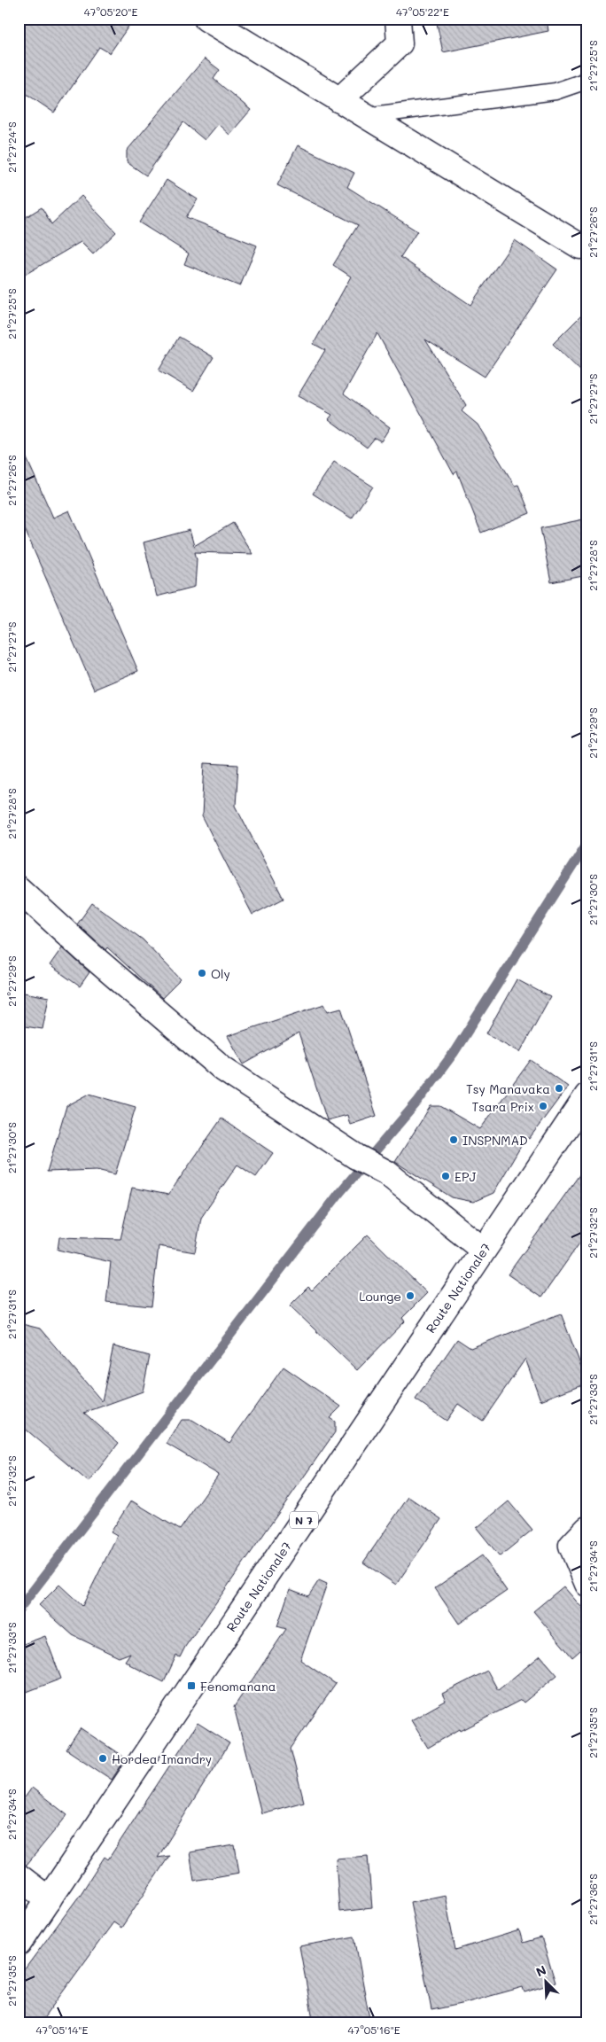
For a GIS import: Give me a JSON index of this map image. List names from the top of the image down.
{
  "streets": {
    "street": ["Route Nationale7", "N 7"]
  },
  "places": {
    "other": [
      "Oly",
      "Tsy Manavaka",
      "Tsara Prix",
      "INSPNMAD",
      "EPJ",
      "Lounge",
      "Hordea Imandry"
    ],
    "transit": ["Fenomanana"]
  },
  "north": "top left",
  "coordinates": [
    "47°05'20\"E",
    "47°05'22\"E",
    "21°27'25\"S",
    "21°27'24\"S",
    "21°27'26\"S",
    "21°27'27\"S",
    "21°27'28\"S",
    "21°27'29\"S",
    "21°27'30\"S",
    "21°27'31\"S",
    "21°27'32\"S",
    "21°27'33\"S",
    "21°27'34\"S",
    "21°27'35\"S",
    "21°27'36\"S",
    "47°05'14\"E",
    "47°05'16\"E"
  ]
}
